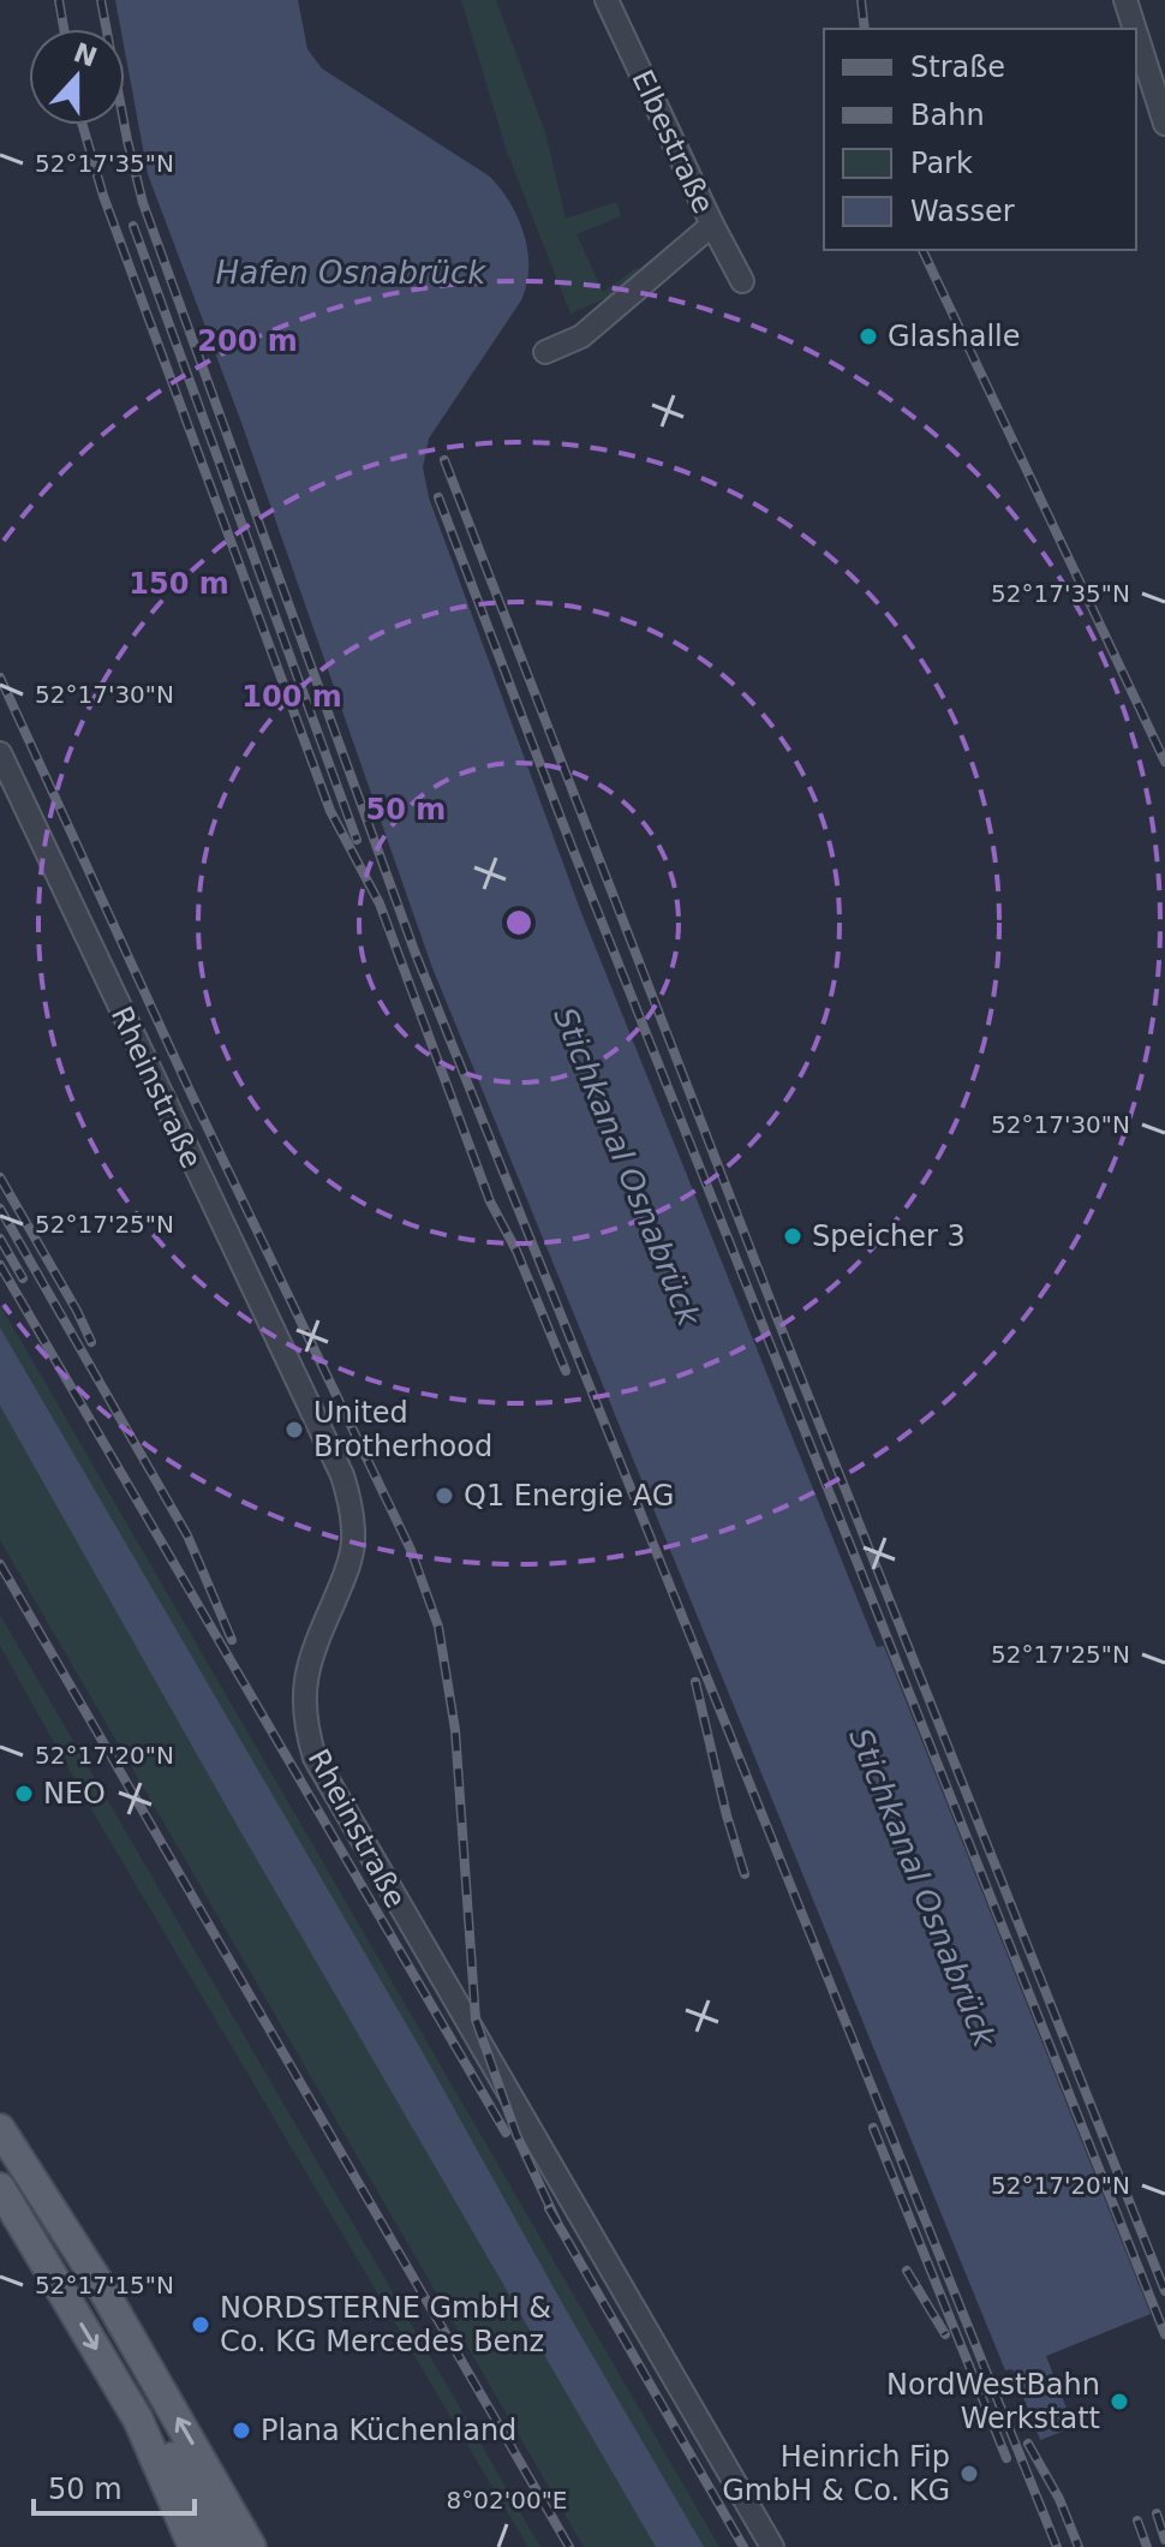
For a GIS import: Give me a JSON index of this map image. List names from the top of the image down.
{
  "streets": {
    "street": ["Elbestraße", "Rheinstraße"]
  },
  "water": ["Hafen Osnabrück", "Stichkanal Osnabrück"],
  "places": [
    "Glashalle",
    "Speicher 3",
    "United Brotherhood",
    "Q1 Energie AG",
    "NEO",
    "NORDSTERNE GmbH & Co. KG Mercedes Benz",
    "NordWestBahn Werkstatt",
    "Plana Küchenland",
    "Heinrich Fip GmbH & Co. KG"
  ],
  "legend": [
    "Straße",
    "Bahn",
    "Park",
    "Wasser"
  ],
  "scale_bar": "50 m",
  "north": "top",
  "coordinates": [
    "52°17'35\"N",
    "52°17'30\"N",
    "52°17'25\"N",
    "52°17'20\"N",
    "52°17'15\"N",
    "8°02'00\"E"
  ],
  "rings": [
    "200 m",
    "150 m",
    "100 m",
    "50 m"
  ]
}
